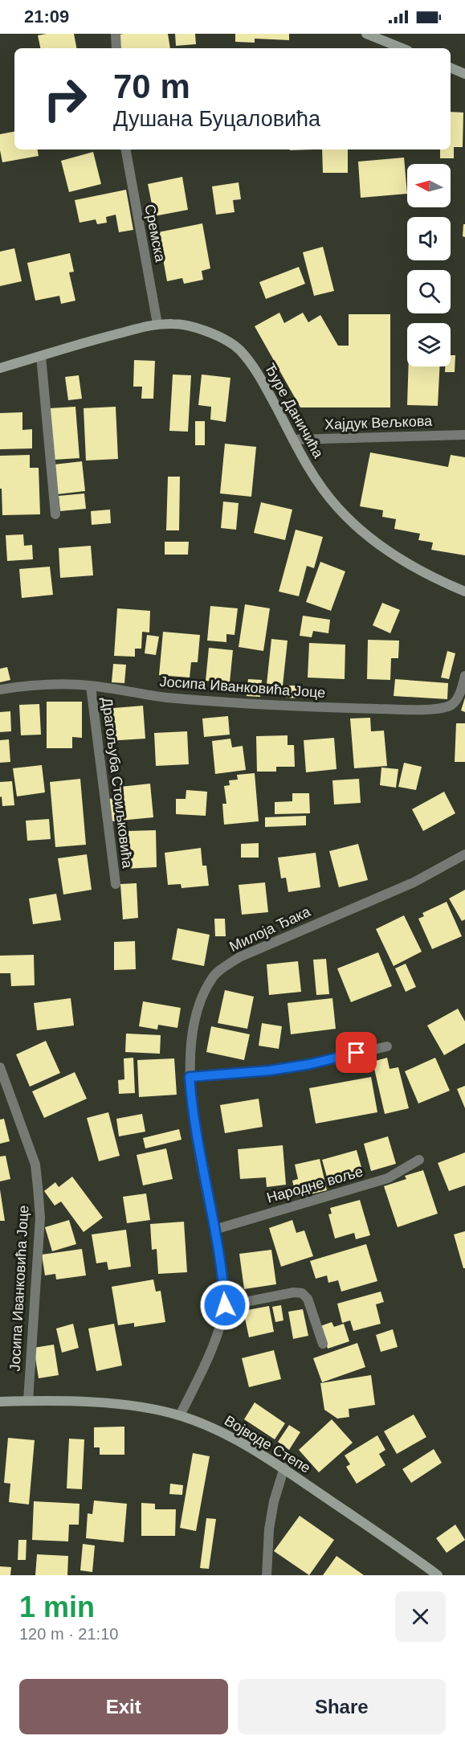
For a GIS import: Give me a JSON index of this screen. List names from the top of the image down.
{
  "streets": {
    "street": [
      "Сремска",
      "Ђуре Даничића",
      "Хајдук Вељкова",
      "Јосипа Иванковића Јоце",
      "Драгољуба Стоиљковића",
      "Милоја Ђака",
      "Народне воље",
      "Војводе Степе"
    ]
  },
  "crossings": [
    ["Сремска", "Ђуре Даничића"],
    ["Ђуре Даничића", "Хајдук Вељкова"],
    ["Јосипа Иванковића Јоце", "Драгољуба Стоиљковића"],
    ["Јосипа Иванковића Јоце", "Војводе Степе"],
    ["Милоја Ђака", "Народне воље"],
    ["Милоја Ђака", "Војводе Степе"]
  ],
  "north": "left",
  "page": {
    "status": "21:09",
    "turn": ["70 m", "Душана Буцаловића"],
    "heading": ["1 min", "120 m · 21:10"],
    "buttons": ["Exit", "Share"]
  }
}
